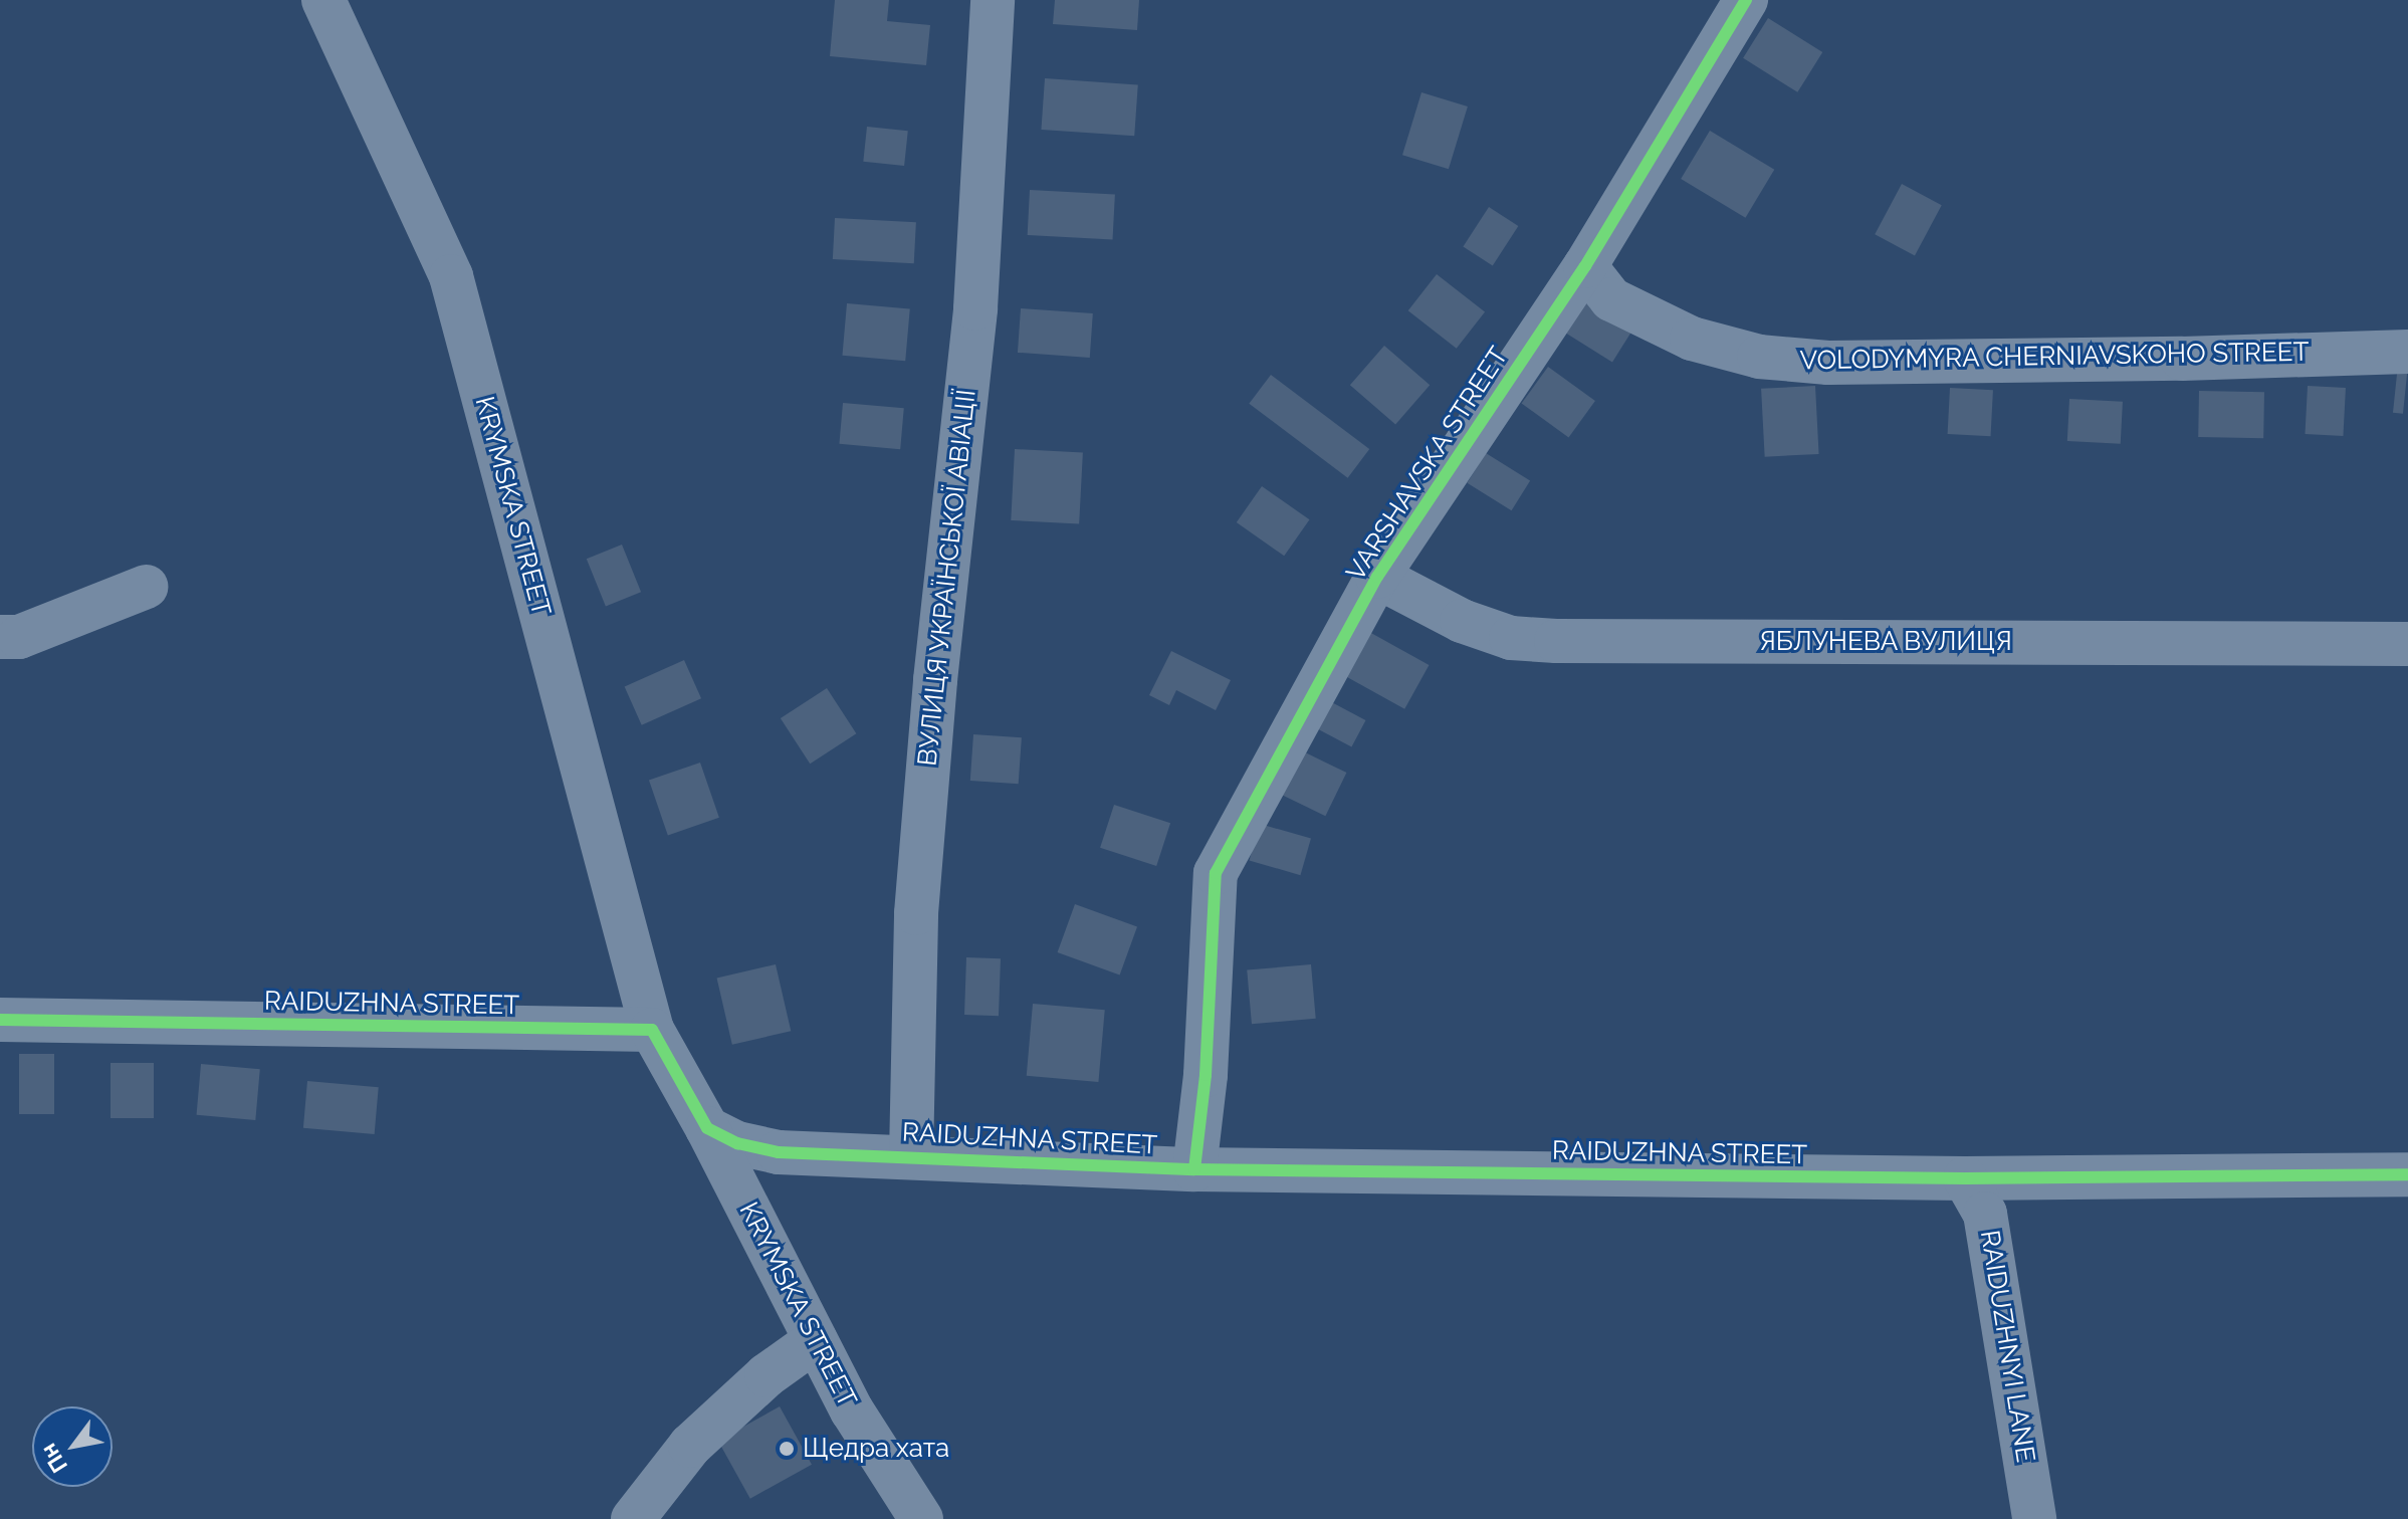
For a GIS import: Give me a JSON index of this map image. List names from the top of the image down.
{
  "streets": {
    "street": [
      "VOLODYMYRA CHERNIAVSKOHO STREET",
      "VARSHAVSKA STREET",
      "KRYMSKA STREET",
      "ВУЛИЦЯ УКРАЇНСЬКОЇ АВІАЦІЇ",
      "ЯБЛУНЕВА ВУЛИЦЯ",
      "RAIDUZHNA STREET",
      "RAIDUZHNYI LANE"
    ]
  },
  "crossings": [
    ["VOLODYMYRA CHERNIAVSKOHO STREET", "VARSHAVSKA STREET"],
    ["VARSHAVSKA STREET", "ЯБЛУНЕВА ВУЛИЦЯ"],
    ["VARSHAVSKA STREET", "RAIDUZHNA STREET"],
    ["KRYMSKA STREET", "RAIDUZHNA STREET"],
    ["ВУЛИЦЯ УКРАЇНСЬКОЇ АВІАЦІЇ", "RAIDUZHNA STREET"],
    ["RAIDUZHNA STREET", "RAIDUZHNYI LANE"]
  ],
  "places": ["Щедра хата"],
  "north": "bottom left"
}
